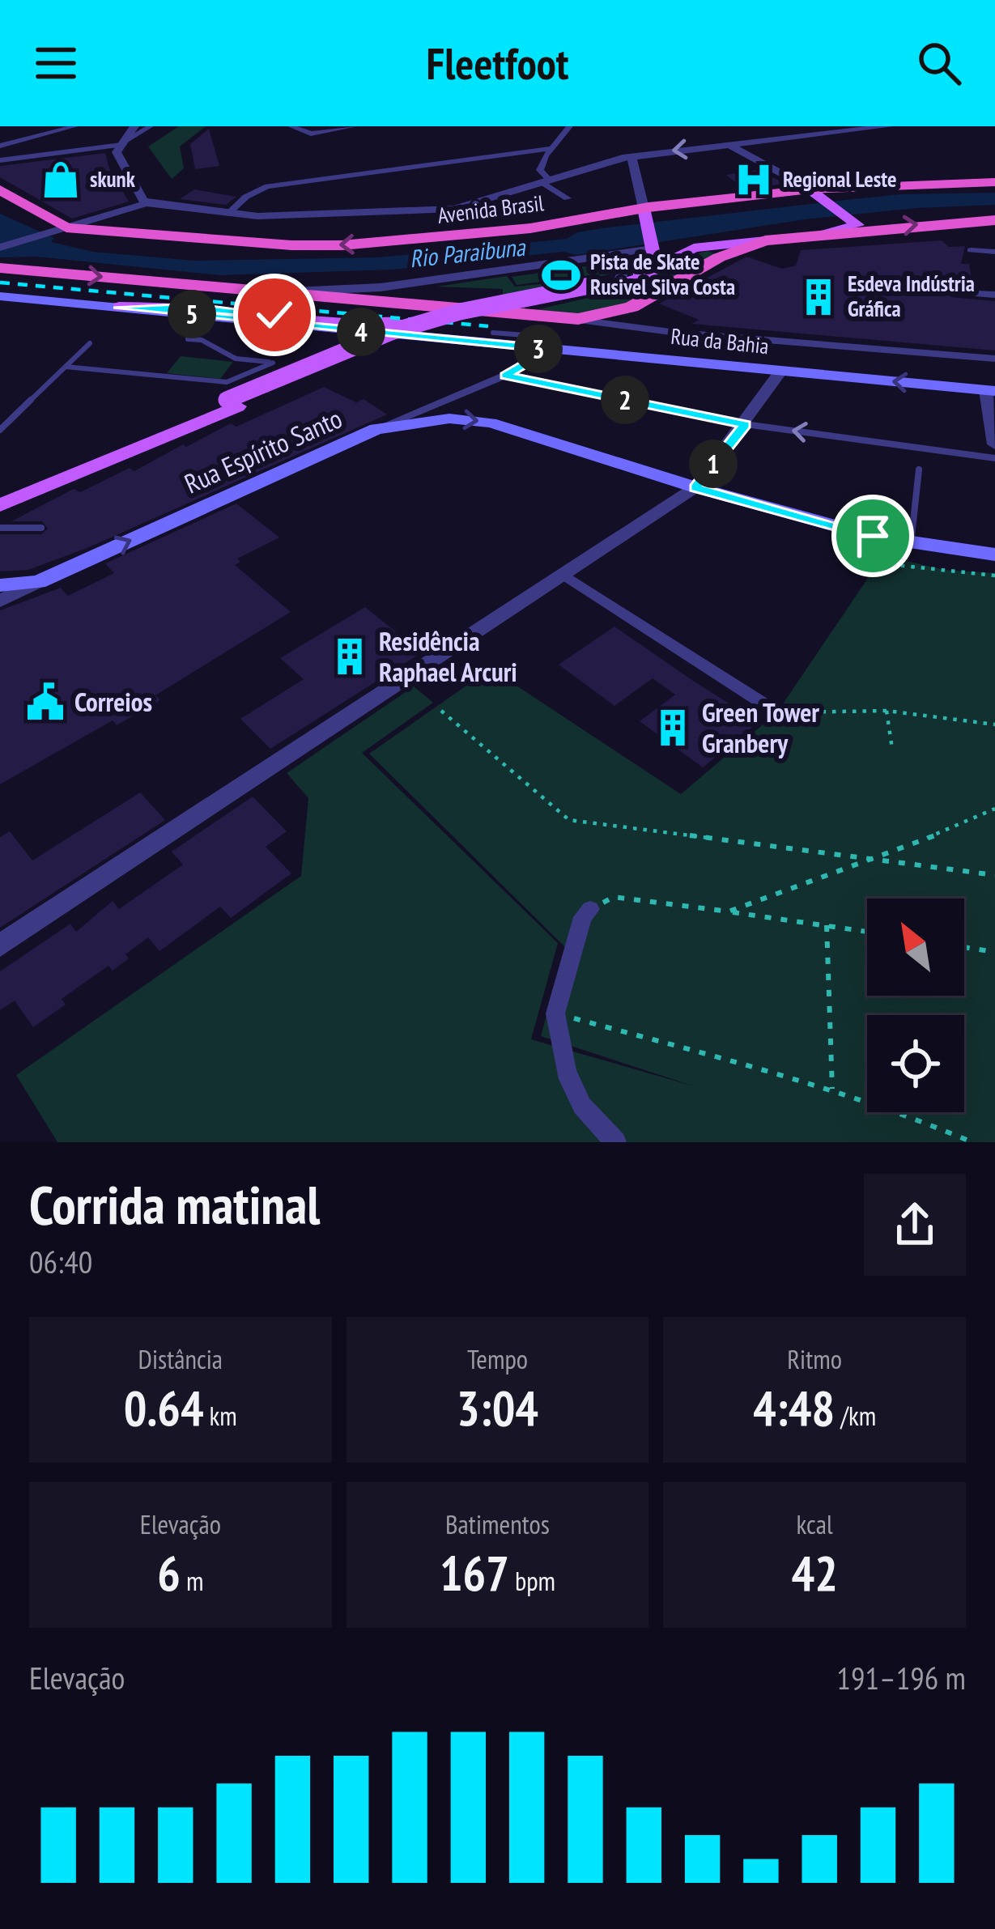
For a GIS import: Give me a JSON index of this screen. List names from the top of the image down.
{
  "streets": {
    "highway": ["Avenida Brasil"],
    "main road": ["Rua da Bahia", "Rua Espírito Santo"]
  },
  "crossings": [
    ["Rua da Bahia", "Rua Espírito Santo"]
  ],
  "one_way": ["Rua Espírito Santo"],
  "water": ["Rio Paraibuna"],
  "places": {
    "shop": ["skunk"],
    "hospital": ["Regional Leste"],
    "sports": ["Pista de Skate Rusivel Silva Costa"],
    "building": ["Esdeva Indústria Gráfica", "Residência Raphael Arcuri", "Green Tower Granbery"],
    "public building": ["Correios"]
  },
  "north": "top left",
  "page": {
    "header": "Fleetfoot",
    "pins": [
      "5",
      "4",
      "3",
      "2",
      "1"
    ],
    "heading": ["Corrida matinal", "06:40"],
    "stats": [
      ["Distância", "0.64 km"],
      ["Tempo", "3:04"],
      ["Ritmo", "4:48 /km"],
      ["Elevação", "6 m"],
      ["Batimentos", "167 bpm"],
      ["kcal", "42"]
    ],
    "chart": ["Elevação", "191–196 m"]
  }
}
